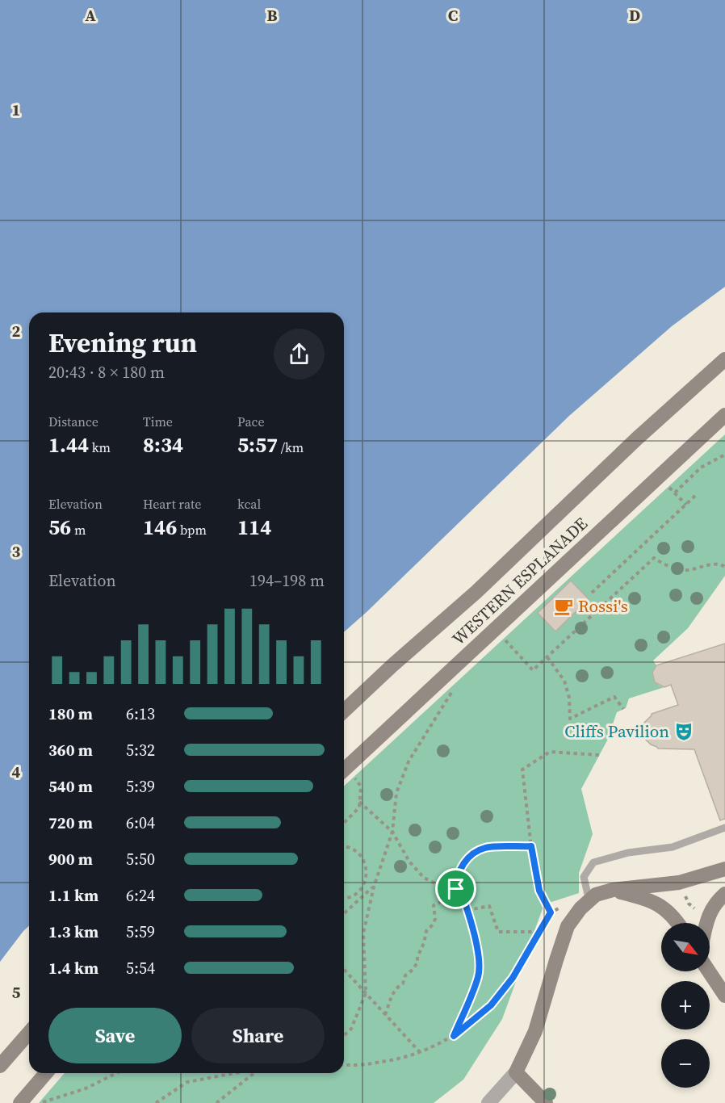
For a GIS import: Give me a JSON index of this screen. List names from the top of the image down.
{
  "streets": {
    "street": ["WESTERN ESPLANADE"]
  },
  "places": {
    "cafe": ["Rossi's"],
    "theatre": ["Cliffs Pavilion"]
  },
  "north": "bottom right",
  "page": {
    "heading": ["Evening run", "20:43 · 8 × 180 m"],
    "stats": [
      ["Distance", "1.44 km"],
      ["Time", "8:34"],
      ["Pace", "5:57 /km"],
      ["Elevation", "56 m"],
      ["Heart rate", "146 bpm"],
      ["kcal", "114"]
    ],
    "chart": ["Elevation", "194–198 m"],
    "list": [
      {
        "name": "180 m",
        "note": "6:13"
      },
      {
        "name": "360 m",
        "note": "5:32"
      },
      {
        "name": "540 m",
        "note": "5:39"
      },
      {
        "name": "720 m",
        "note": "6:04"
      },
      {
        "name": "900 m",
        "note": "5:50"
      },
      {
        "name": "1.1 km",
        "note": "6:24"
      },
      {
        "name": "1.3 km",
        "note": "5:59"
      },
      {
        "name": "1.4 km",
        "note": "5:54"
      }
    ],
    "map_buttons": ["+", "−"],
    "buttons": ["Save", "Share"]
  },
  "grid": {
    "columns": [
      "A",
      "B",
      "C",
      "D"
    ],
    "rows": [
      "1",
      "2",
      "3",
      "4",
      "5"
    ]
  }
}
